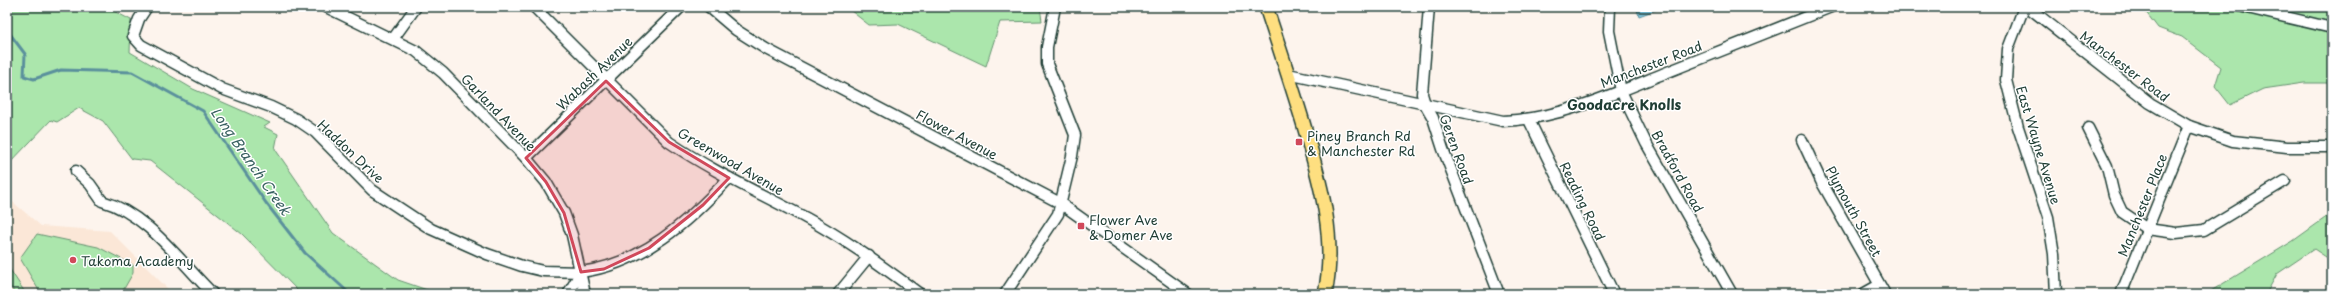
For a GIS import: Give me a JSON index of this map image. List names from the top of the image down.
{
  "streets": {
    "street": [
      "Manchester Road",
      "Wabash Avenue",
      "Garland Avenue",
      "Flower Avenue",
      "East Wayne Avenue",
      "Geren Road",
      "Haddon Drive",
      "Greenwood Avenue",
      "Bradford Road",
      "Reading Road",
      "Manchester Place",
      "Plymouth Street"
    ]
  },
  "crossings": [
    ["Manchester Road", "Geren Road"],
    ["Manchester Road", "Bradford Road"],
    ["Manchester Road", "Reading Road"],
    ["Manchester Road", "Manchester Place"],
    ["Wabash Avenue", "Garland Avenue"],
    ["Wabash Avenue", "Greenwood Avenue"],
    ["Garland Avenue", "Haddon Drive"],
    ["Haddon Drive", "Greenwood Avenue"]
  ],
  "districts": ["Goodacre Knolls"],
  "water": ["Long Branch Creek"],
  "places": {
    "transit": ["Piney Branch Rd & Manchester Rd", "Flower Ave & Domer Ave"],
    "other": ["Takoma Academy"]
  }
}
